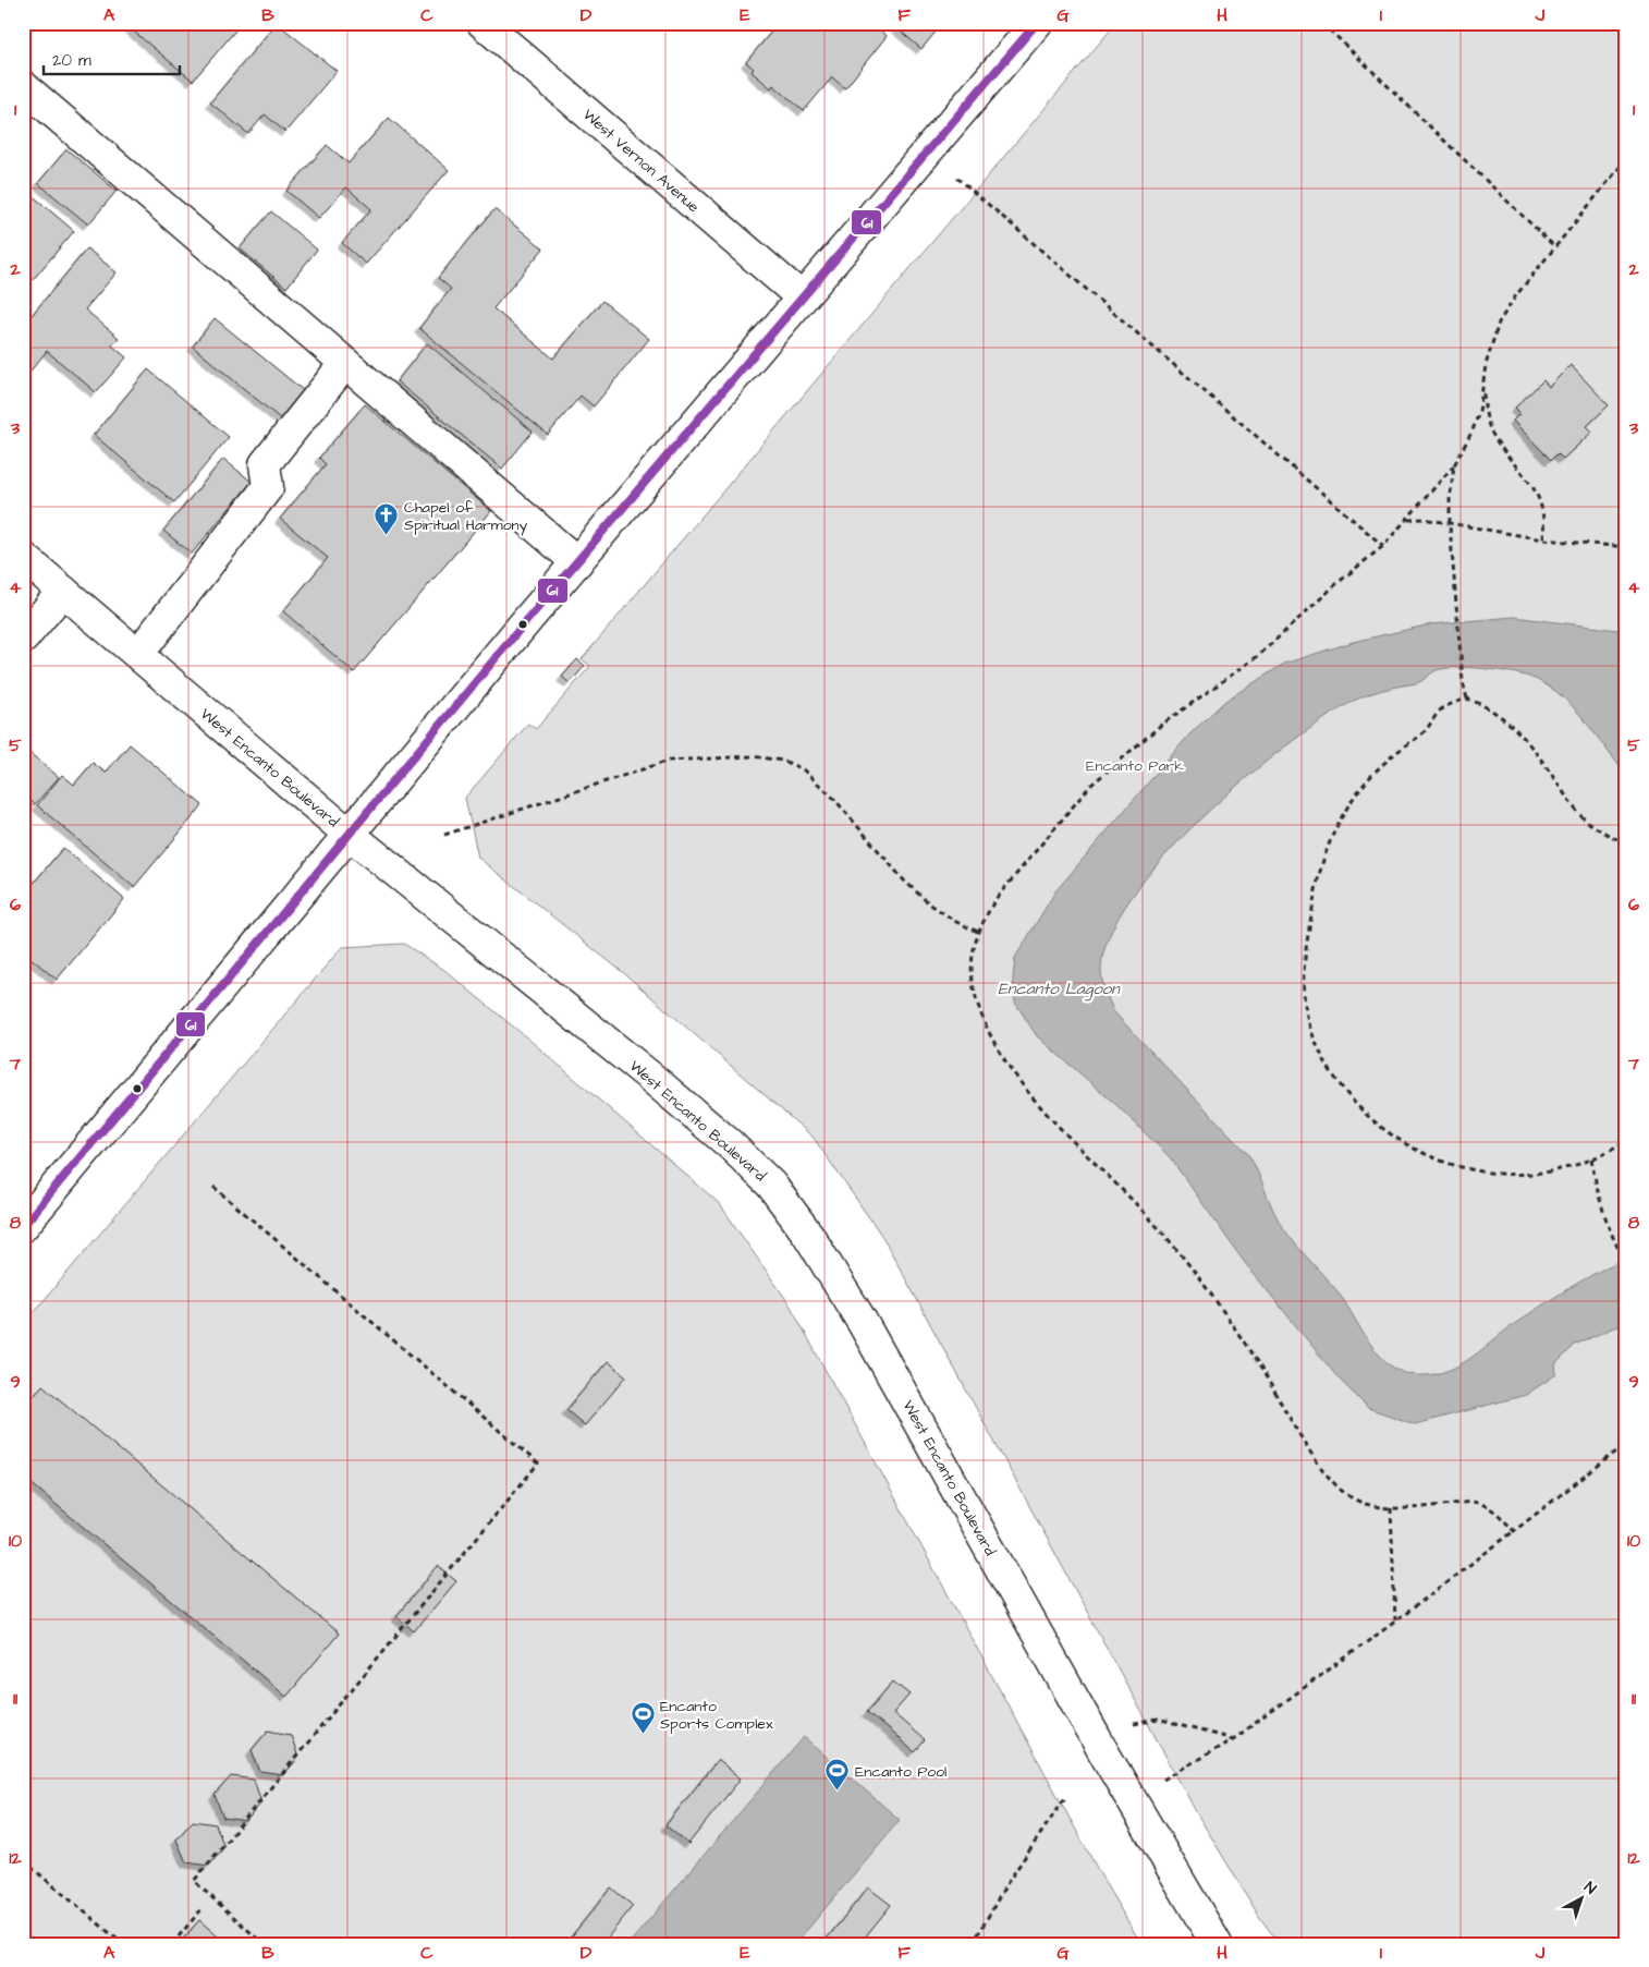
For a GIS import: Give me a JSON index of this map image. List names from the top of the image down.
{
  "streets": {
    "street": ["West Vernon Avenue", "West Encanto Boulevard"]
  },
  "water": ["Encanto Lagoon"],
  "parks": ["Encanto Park"],
  "places": {
    "church": ["Chapel of Spiritual Harmony"],
    "sports": ["Encanto Sports Complex", "Encanto Pool"]
  },
  "lines": ["transit line 61"],
  "scale_bar": "20 m",
  "north": "top right",
  "grid": {
    "columns": [
      "A",
      "B",
      "C",
      "D",
      "E",
      "F",
      "G",
      "H",
      "I",
      "J"
    ],
    "rows": [
      "1",
      "2",
      "3",
      "4",
      "5",
      "6",
      "7",
      "8",
      "9",
      "10",
      "11",
      "12"
    ]
  }
}
